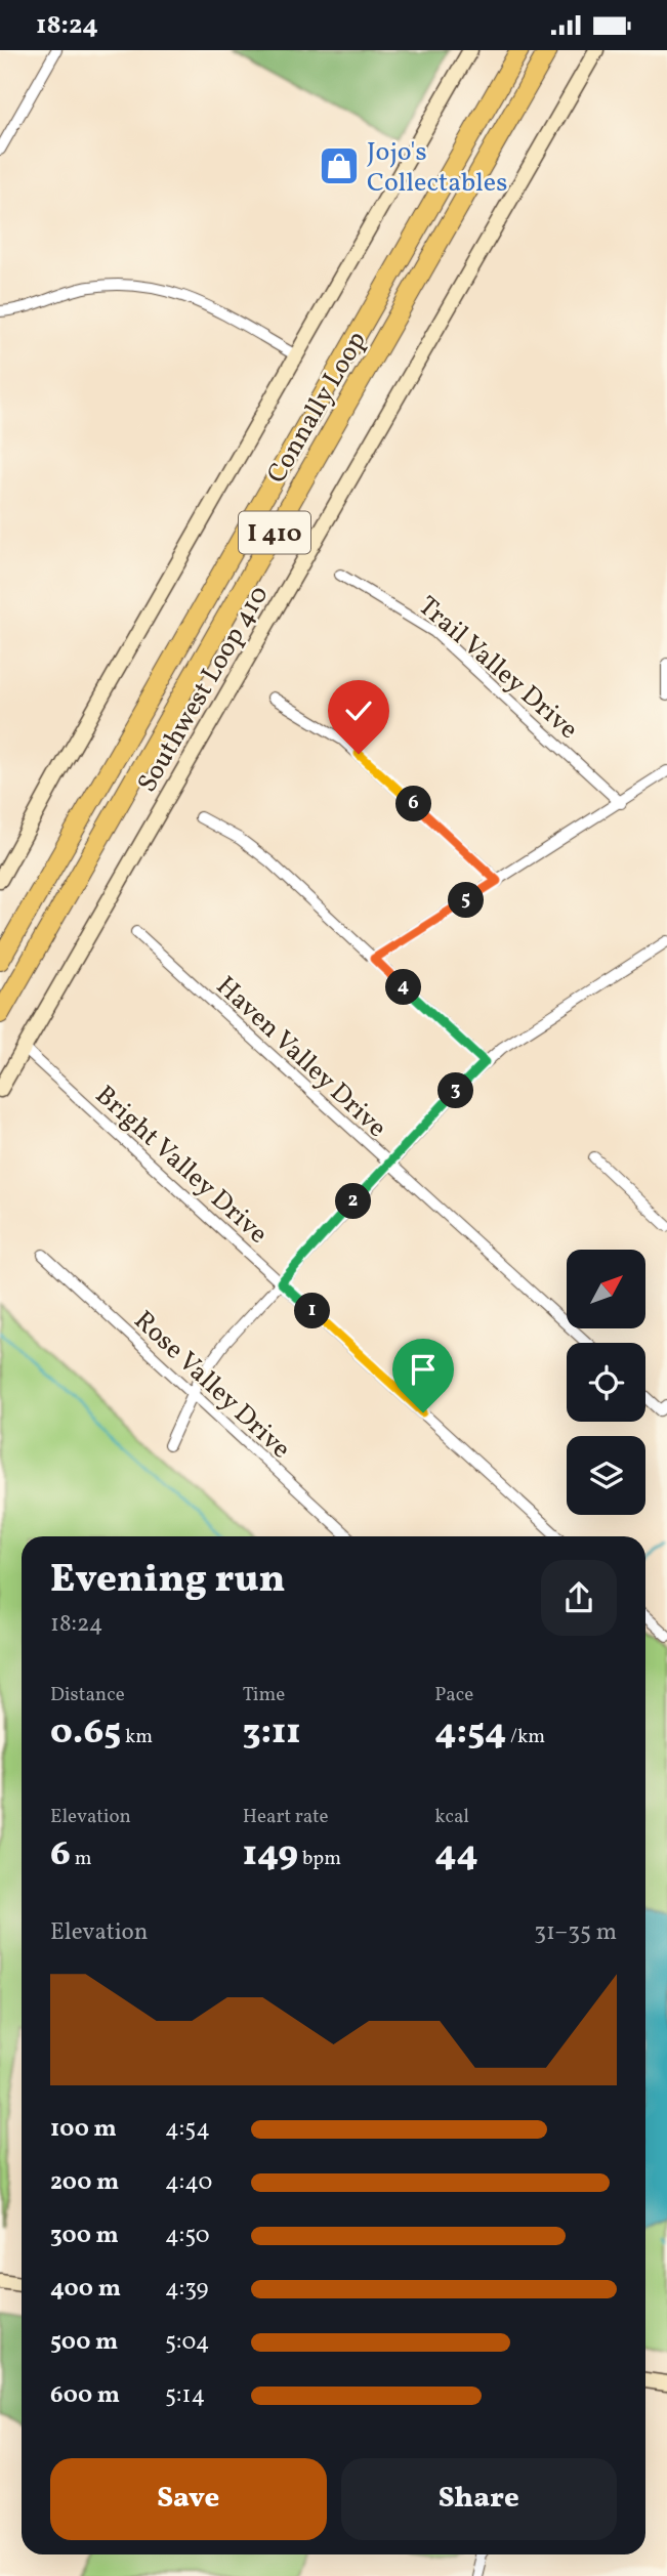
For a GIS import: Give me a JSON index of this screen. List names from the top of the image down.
{
  "streets": {
    "highway": ["Connally Loop", "I 410"],
    "main road": ["Southwest Loop 410"],
    "street": [
      "Trail Valley Drive",
      "Haven Valley Drive",
      "Bright Valley Drive",
      "Rose Valley Drive"
    ]
  },
  "crossings": [
    ["Southwest Loop 410", "Bright Valley Drive"]
  ],
  "places": {
    "shop": ["Jojo's Collectables"]
  },
  "north": "top right",
  "page": {
    "status": "18:24",
    "pins": [
      "6",
      "5",
      "4",
      "3",
      "2",
      "1"
    ],
    "heading": ["Evening run", "18:24"],
    "stats": [
      ["Distance", "0.65 km"],
      ["Time", "3:11"],
      ["Pace", "4:54 /km"],
      ["Elevation", "6 m"],
      ["Heart rate", "149 bpm"],
      ["kcal", "44"]
    ],
    "chart": ["Elevation", "31–35 m"],
    "list": [
      {
        "name": "100 m",
        "note": "4:54"
      },
      {
        "name": "200 m",
        "note": "4:40"
      },
      {
        "name": "300 m",
        "note": "4:50"
      },
      {
        "name": "400 m",
        "note": "4:39"
      },
      {
        "name": "500 m",
        "note": "5:04"
      },
      {
        "name": "600 m",
        "note": "5:14"
      }
    ],
    "buttons": ["Save", "Share"]
  }
}
